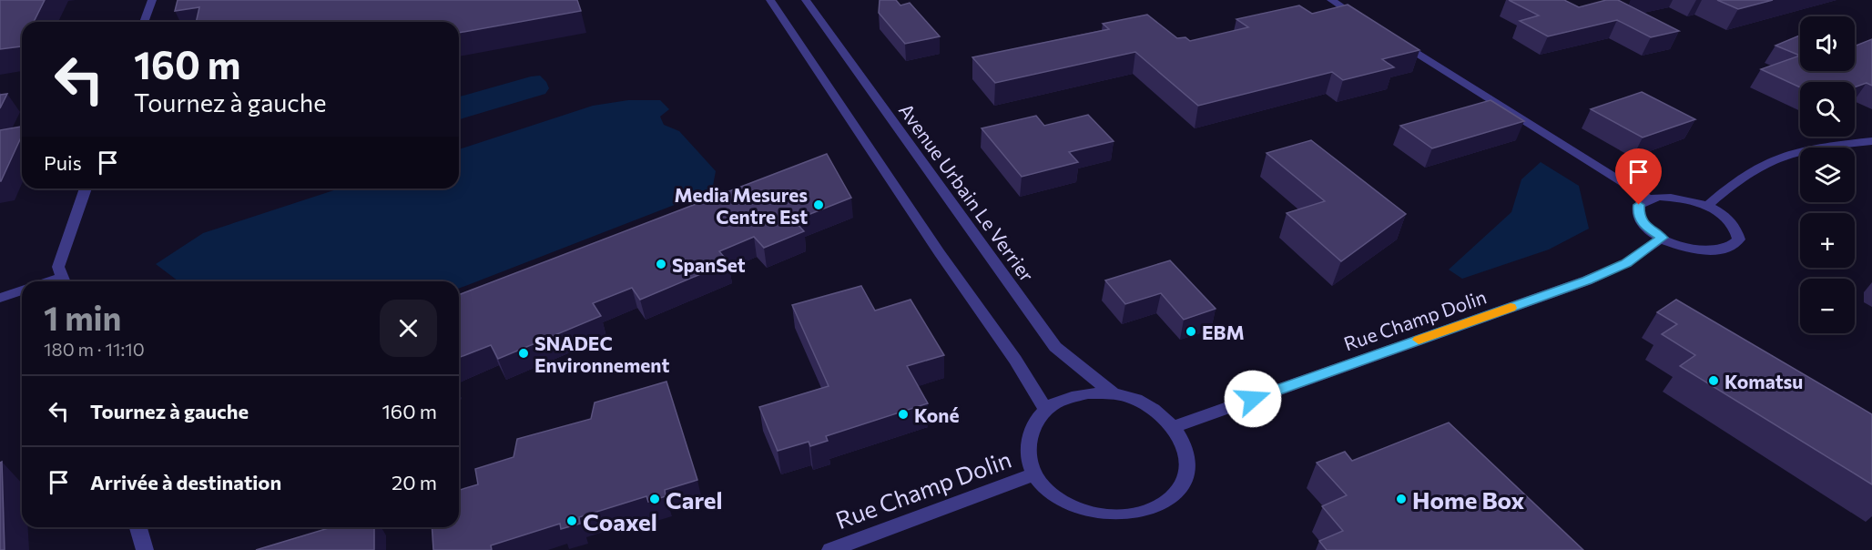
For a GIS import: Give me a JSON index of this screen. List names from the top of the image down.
{
  "streets": {
    "street": ["Avenue Urbain Le Verrier", "Rue Champ Dolin"]
  },
  "crossings": [
    ["Avenue Urbain Le Verrier", "Rue Champ Dolin"]
  ],
  "places": [
    "Media Mesures Centre Est",
    "SpanSet",
    "EBM",
    "SNADEC Environnement",
    "Komatsu",
    "Koné",
    "Carel",
    "Home Box",
    "Coaxel"
  ],
  "page": {
    "map_buttons": ["+", "−"],
    "turn": ["160 m", "Tournez à gauche"],
    "then": "Puis",
    "heading": ["1 min", "180 m · 11:10"],
    "list": [
      {
        "name": "Tournez à gauche",
        "value": "160 m"
      },
      {
        "name": "Arrivée à destination",
        "value": "20 m"
      }
    ]
  }
}
